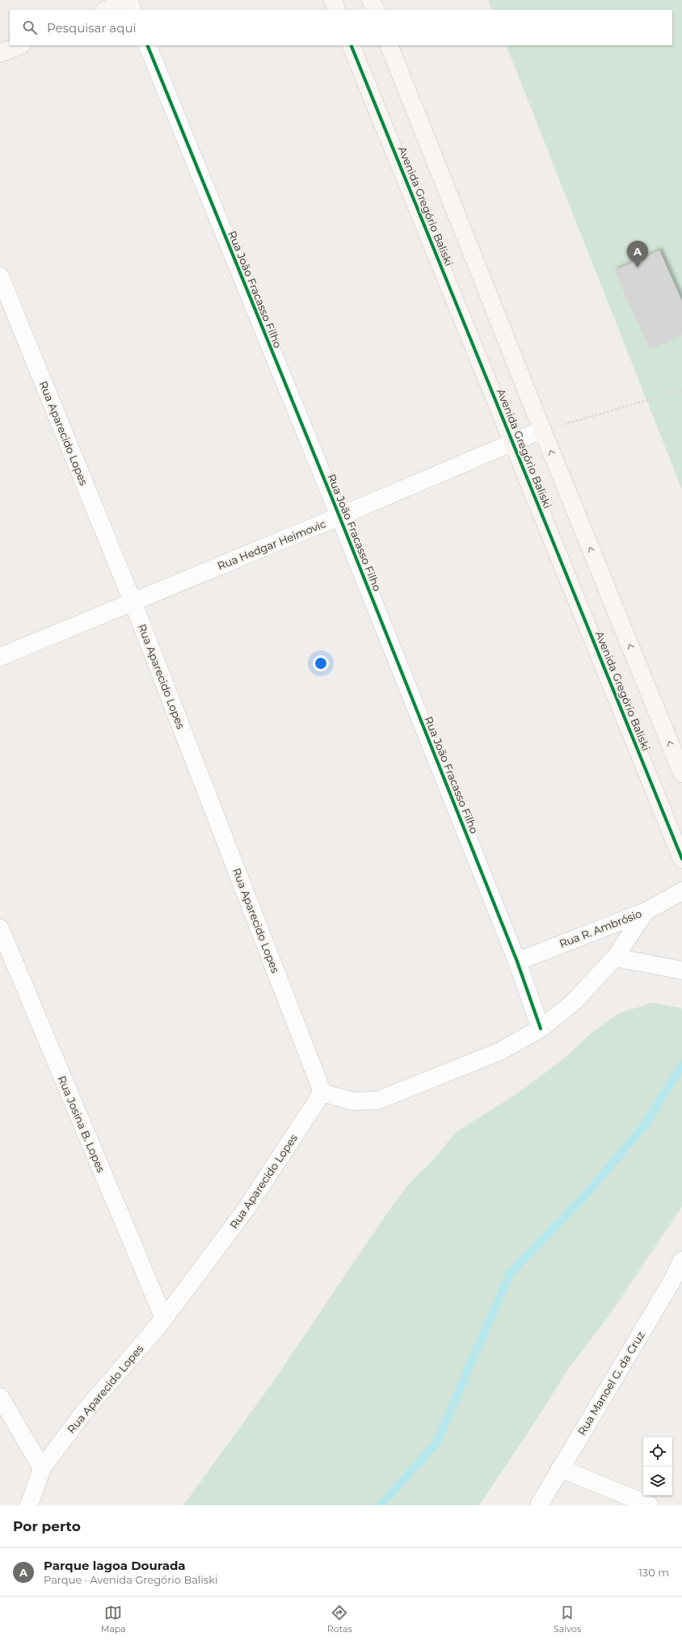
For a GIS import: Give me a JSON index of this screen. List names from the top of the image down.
{
  "streets": {
    "street": [
      "Avenida Gregório Baliski",
      "Rua João Fracasso Filho",
      "Rua Aparecido Lopes",
      "Rua Hedgar Heimovic",
      "Rua R. Ambrósio",
      "Rua Josina B. Lopes",
      "Rua Manoel G. da Cruz"
    ]
  },
  "crossings": [
    ["Avenida Gregório Baliski", "Rua Hedgar Heimovic"],
    ["Rua João Fracasso Filho", "Rua Hedgar Heimovic"],
    ["Rua João Fracasso Filho", "Rua R. Ambrósio"],
    ["Rua Aparecido Lopes", "Rua Hedgar Heimovic"],
    ["Rua Aparecido Lopes", "Rua Josina B. Lopes"]
  ],
  "page": {
    "search": "Pesquisar aqui",
    "pins": "A",
    "heading": "Por perto",
    "list": [
      {
        "mark": "A",
        "name": "Parque lagoa Dourada",
        "note": "Parque · Avenida Gregório Baliski",
        "value": "130 m"
      }
    ],
    "nav": ["Mapa", "Rotas", "Salvos"]
  }
}
